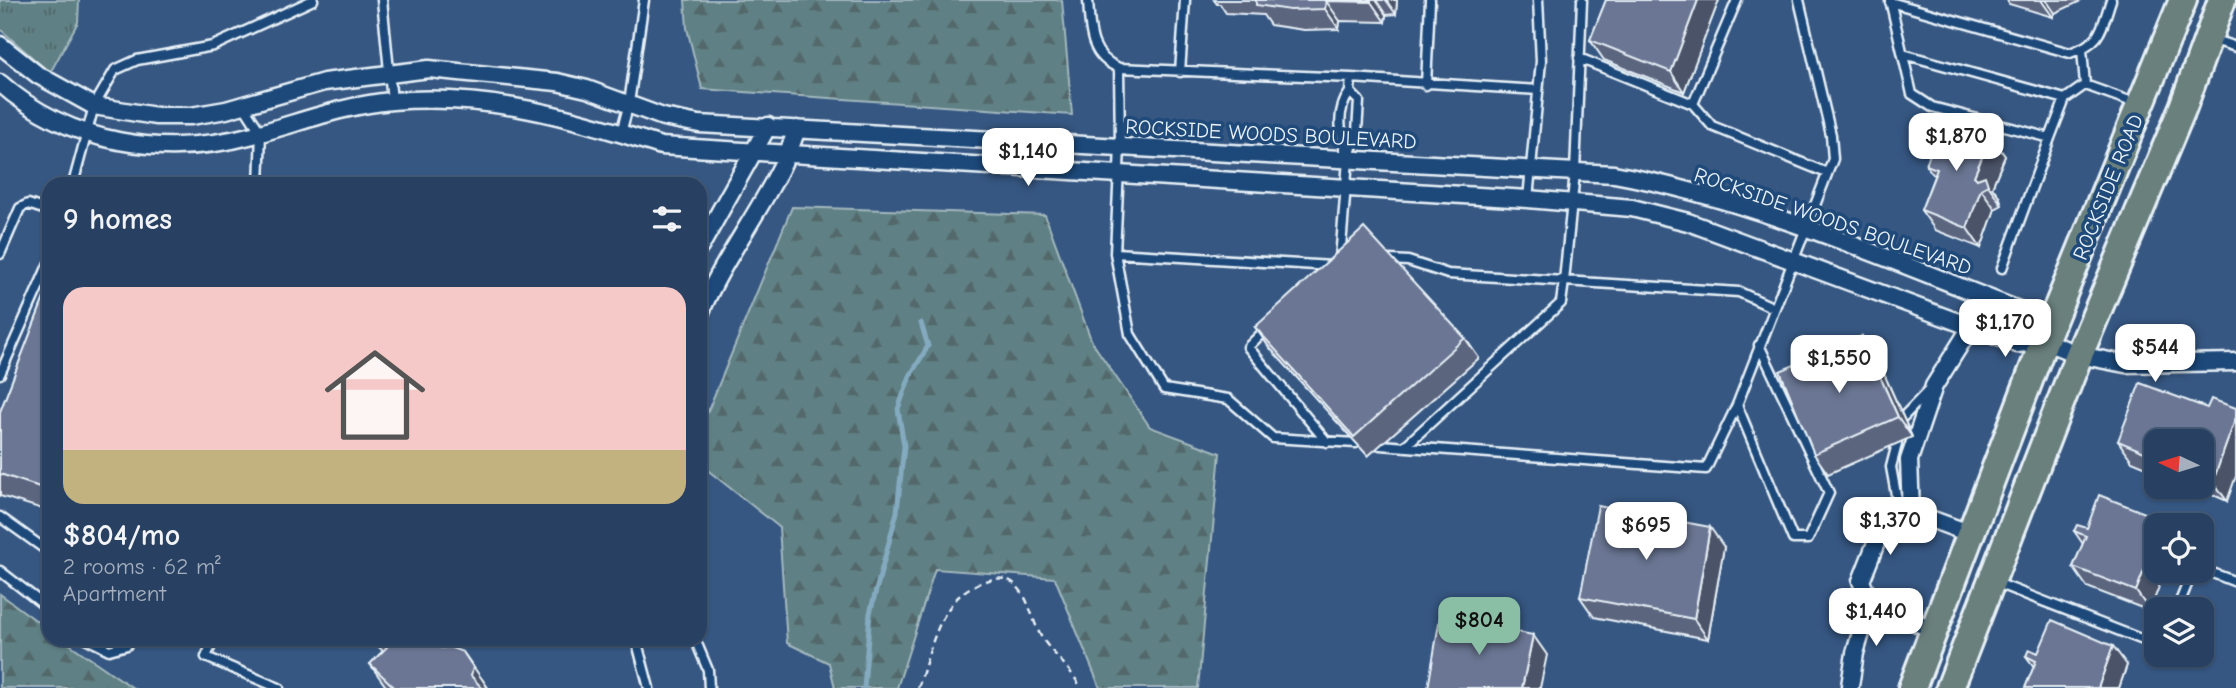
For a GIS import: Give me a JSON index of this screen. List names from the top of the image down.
{
  "streets": {
    "main road": ["ROCKSIDE ROAD"],
    "street": ["ROCKSIDE WOODS BOULEVARD"]
  },
  "crossings": [
    ["ROCKSIDE WOODS BOULEVARD", "ROCKSIDE ROAD"]
  ],
  "north": "left",
  "page": {
    "price": [
      "$1,870",
      "$1,140",
      "$1,170",
      "$544",
      "$1,550",
      "$1,370",
      "$695",
      "$1,440",
      "$804"
    ],
    "heading": "9 homes",
    "list": [
      {
        "name": "$804/mo",
        "note": "2 rooms · 62 m² · Apartment"
      }
    ]
  }
}
